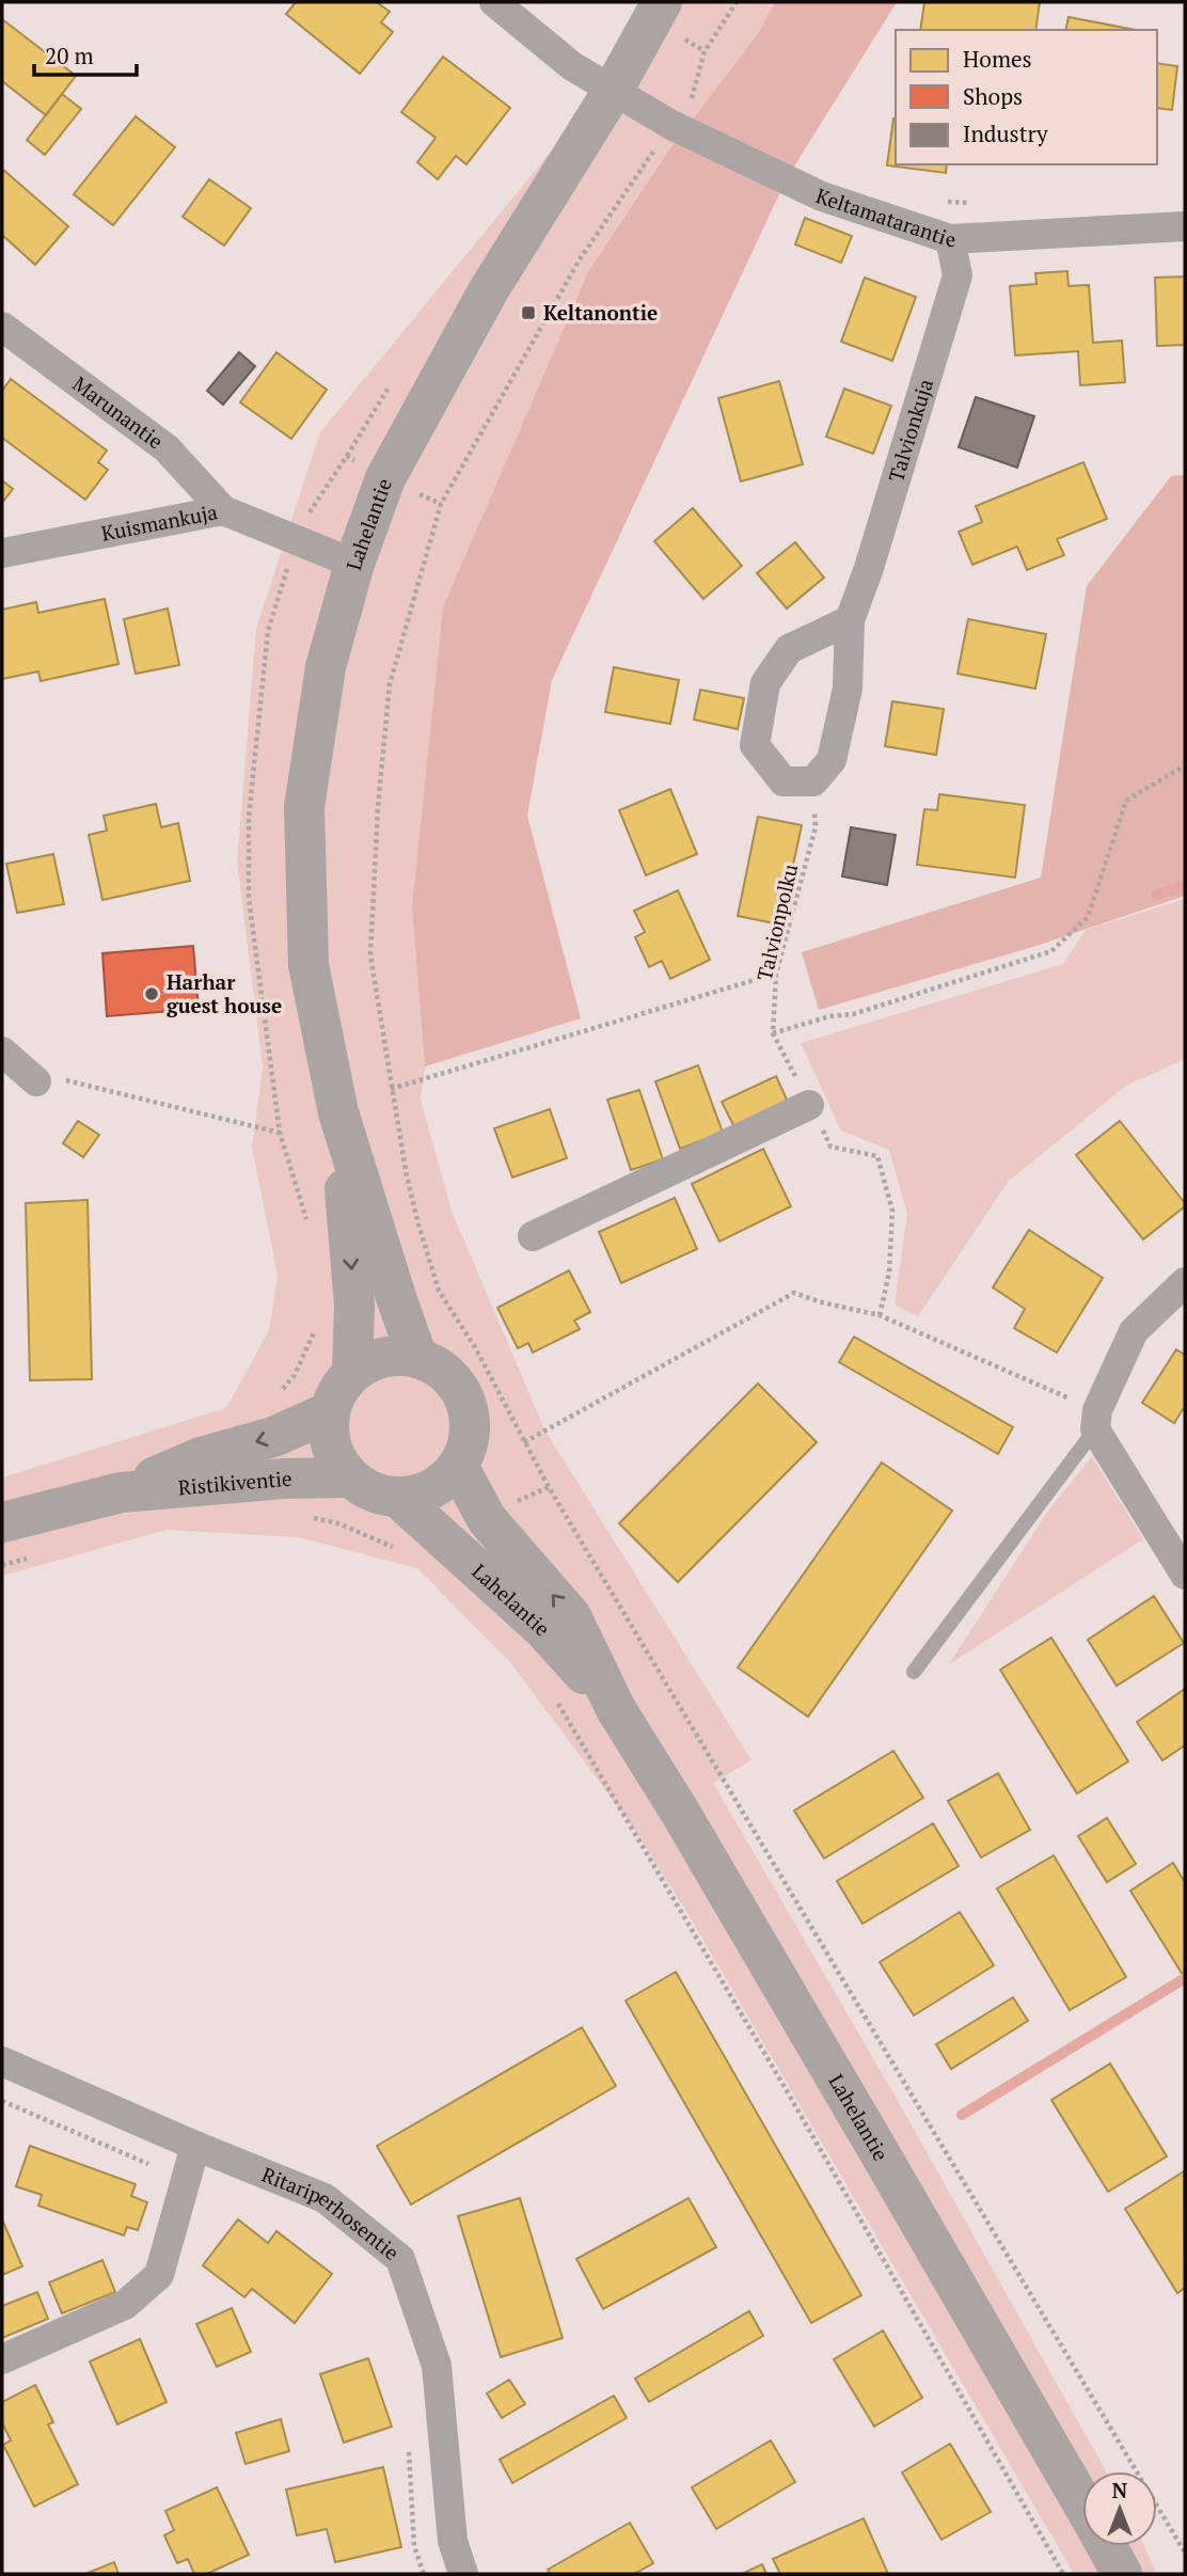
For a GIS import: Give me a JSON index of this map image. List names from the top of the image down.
{
  "streets": {
    "main road": ["Lahelantie", "Ristikiventie"],
    "street": [
      "Keltamatarantie",
      "Marunantie",
      "Talvionkuja",
      "Kuismankuja",
      "Ritariperhosentie"
    ],
    "path": ["Talvionpolku"]
  },
  "crossings": [
    ["Keltamatarantie", "Talvionkuja"],
    ["Keltamatarantie", "Lahelantie"],
    ["Marunantie", "Kuismankuja"],
    ["Talvionkuja", "Talvionpolku"],
    ["Kuismankuja", "Lahelantie"],
    ["Lahelantie", "Ristikiventie"]
  ],
  "places": {
    "transit": ["Keltanontie"],
    "other": ["Harhar guest house"]
  },
  "legend": ["Homes", "Shops", "Industry"],
  "scale_bar": "20 m",
  "north": "top"
}
